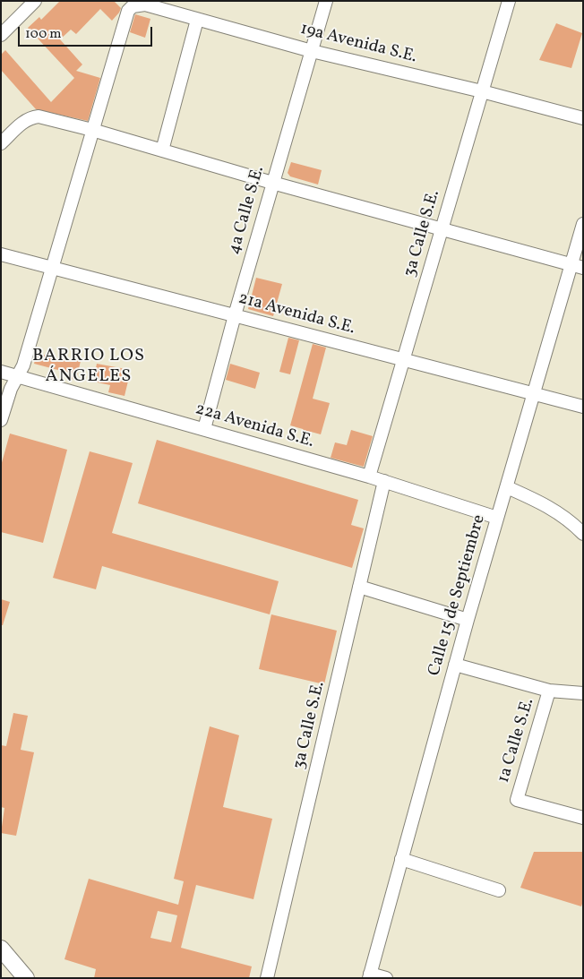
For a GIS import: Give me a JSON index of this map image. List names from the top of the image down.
{
  "streets": {
    "street": [
      "19a Avenida S.E.",
      "4a Calle S.E.",
      "3a Calle S.E.",
      "21a Avenida S.E.",
      "22a Avenida S.E.",
      "Calle 15 de Septiembre",
      "1a Calle S.E."
    ]
  },
  "crossings": [
    ["19a Avenida S.E.", "4a Calle S.E."],
    ["19a Avenida S.E.", "3a Calle S.E."],
    ["4a Calle S.E.", "21a Avenida S.E."],
    ["4a Calle S.E.", "22a Avenida S.E."],
    ["3a Calle S.E.", "21a Avenida S.E."],
    ["3a Calle S.E.", "22a Avenida S.E."],
    ["21a Avenida S.E.", "Calle 15 de Septiembre"],
    ["22a Avenida S.E.", "Calle 15 de Septiembre"]
  ],
  "districts": ["BARRIO LOS ÁNGELES"],
  "scale_bar": "100 m"
}
